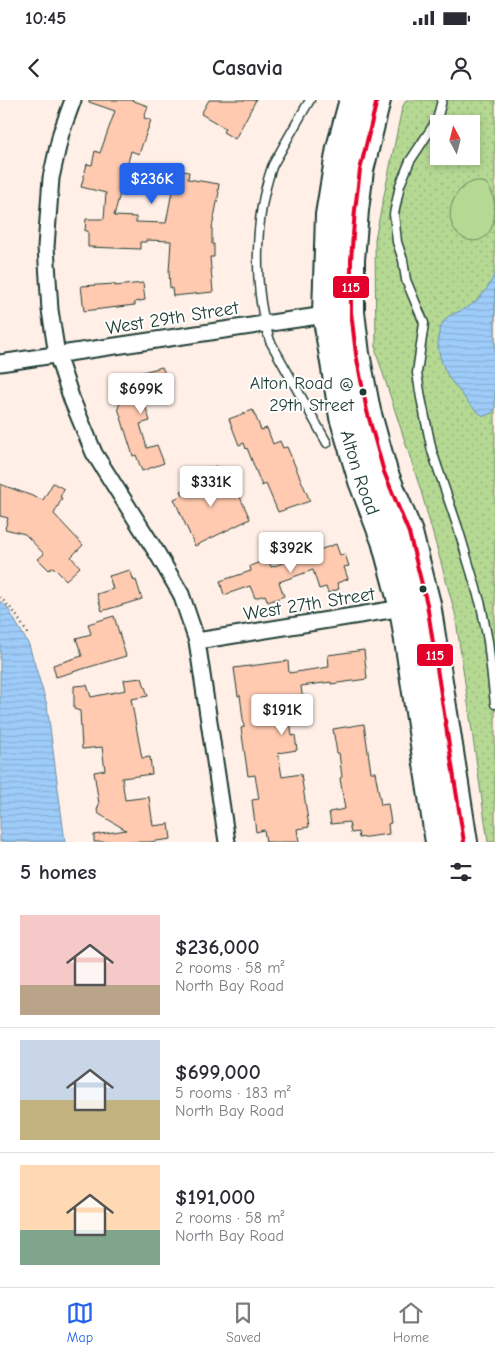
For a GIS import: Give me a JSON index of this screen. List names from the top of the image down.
{
  "streets": {
    "highway": ["Alton Road"],
    "street": ["West 29th Street", "West 27th Street"]
  },
  "crossings": [
    ["West 29th Street", "Alton Road"],
    ["Alton Road", "West 27th Street"]
  ],
  "places": ["Alton Road @ 29th Street"],
  "lines": ["transit line 115"],
  "north": "top",
  "page": {
    "status": "10:45",
    "header": "Casavia",
    "price": [
      "$236K",
      "$699K",
      "$331K",
      "$392K",
      "$191K"
    ],
    "heading": "5 homes",
    "list": [
      {
        "name": "$236,000",
        "note": "2 rooms · 58 m² · North Bay Road"
      },
      {
        "name": "$699,000",
        "note": "5 rooms · 183 m² · North Bay Road"
      },
      {
        "name": "$191,000",
        "note": "2 rooms · 58 m² · North Bay Road"
      }
    ],
    "tabs": ["Map", "Saved", "Home"]
  }
}
